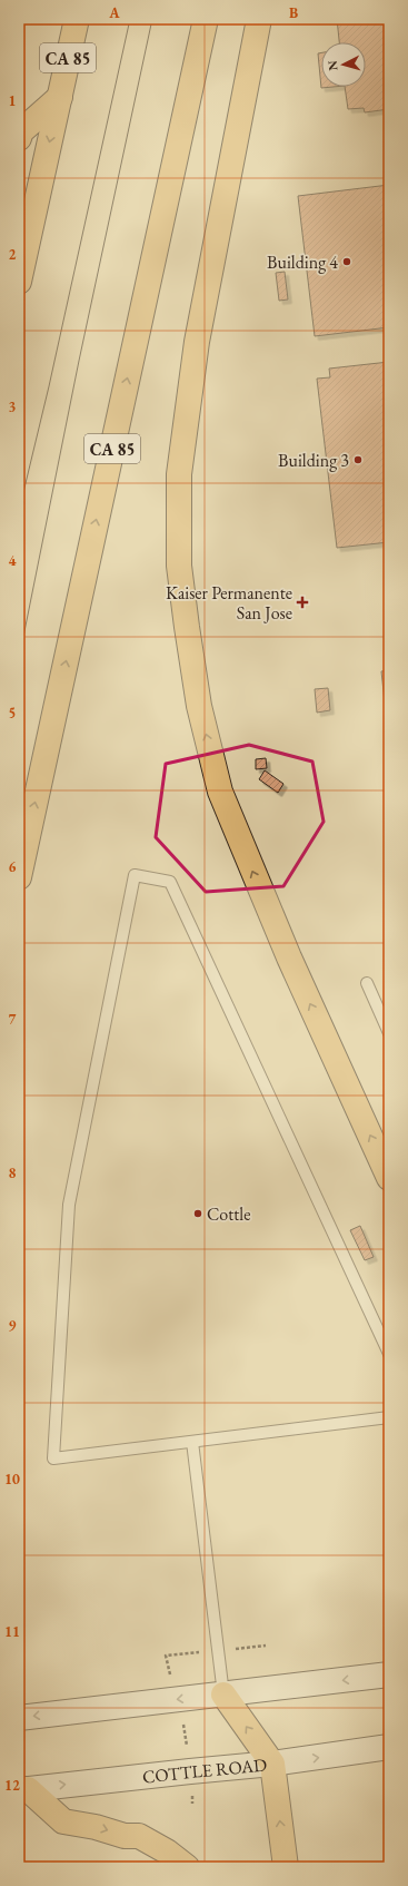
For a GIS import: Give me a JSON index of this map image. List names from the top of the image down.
{
  "streets": {
    "highway": ["CA 85"],
    "main road": ["COTTLE ROAD"]
  },
  "places": {
    "other": ["Building 4", "Building 3", "Cottle"],
    "health": ["Kaiser Permanente San Jose"]
  },
  "north": "left",
  "grid": {
    "columns": ["A", "B"],
    "rows": [
      "1",
      "2",
      "3",
      "4",
      "5",
      "6",
      "7",
      "8",
      "9",
      "10",
      "11",
      "12"
    ]
  }
}
